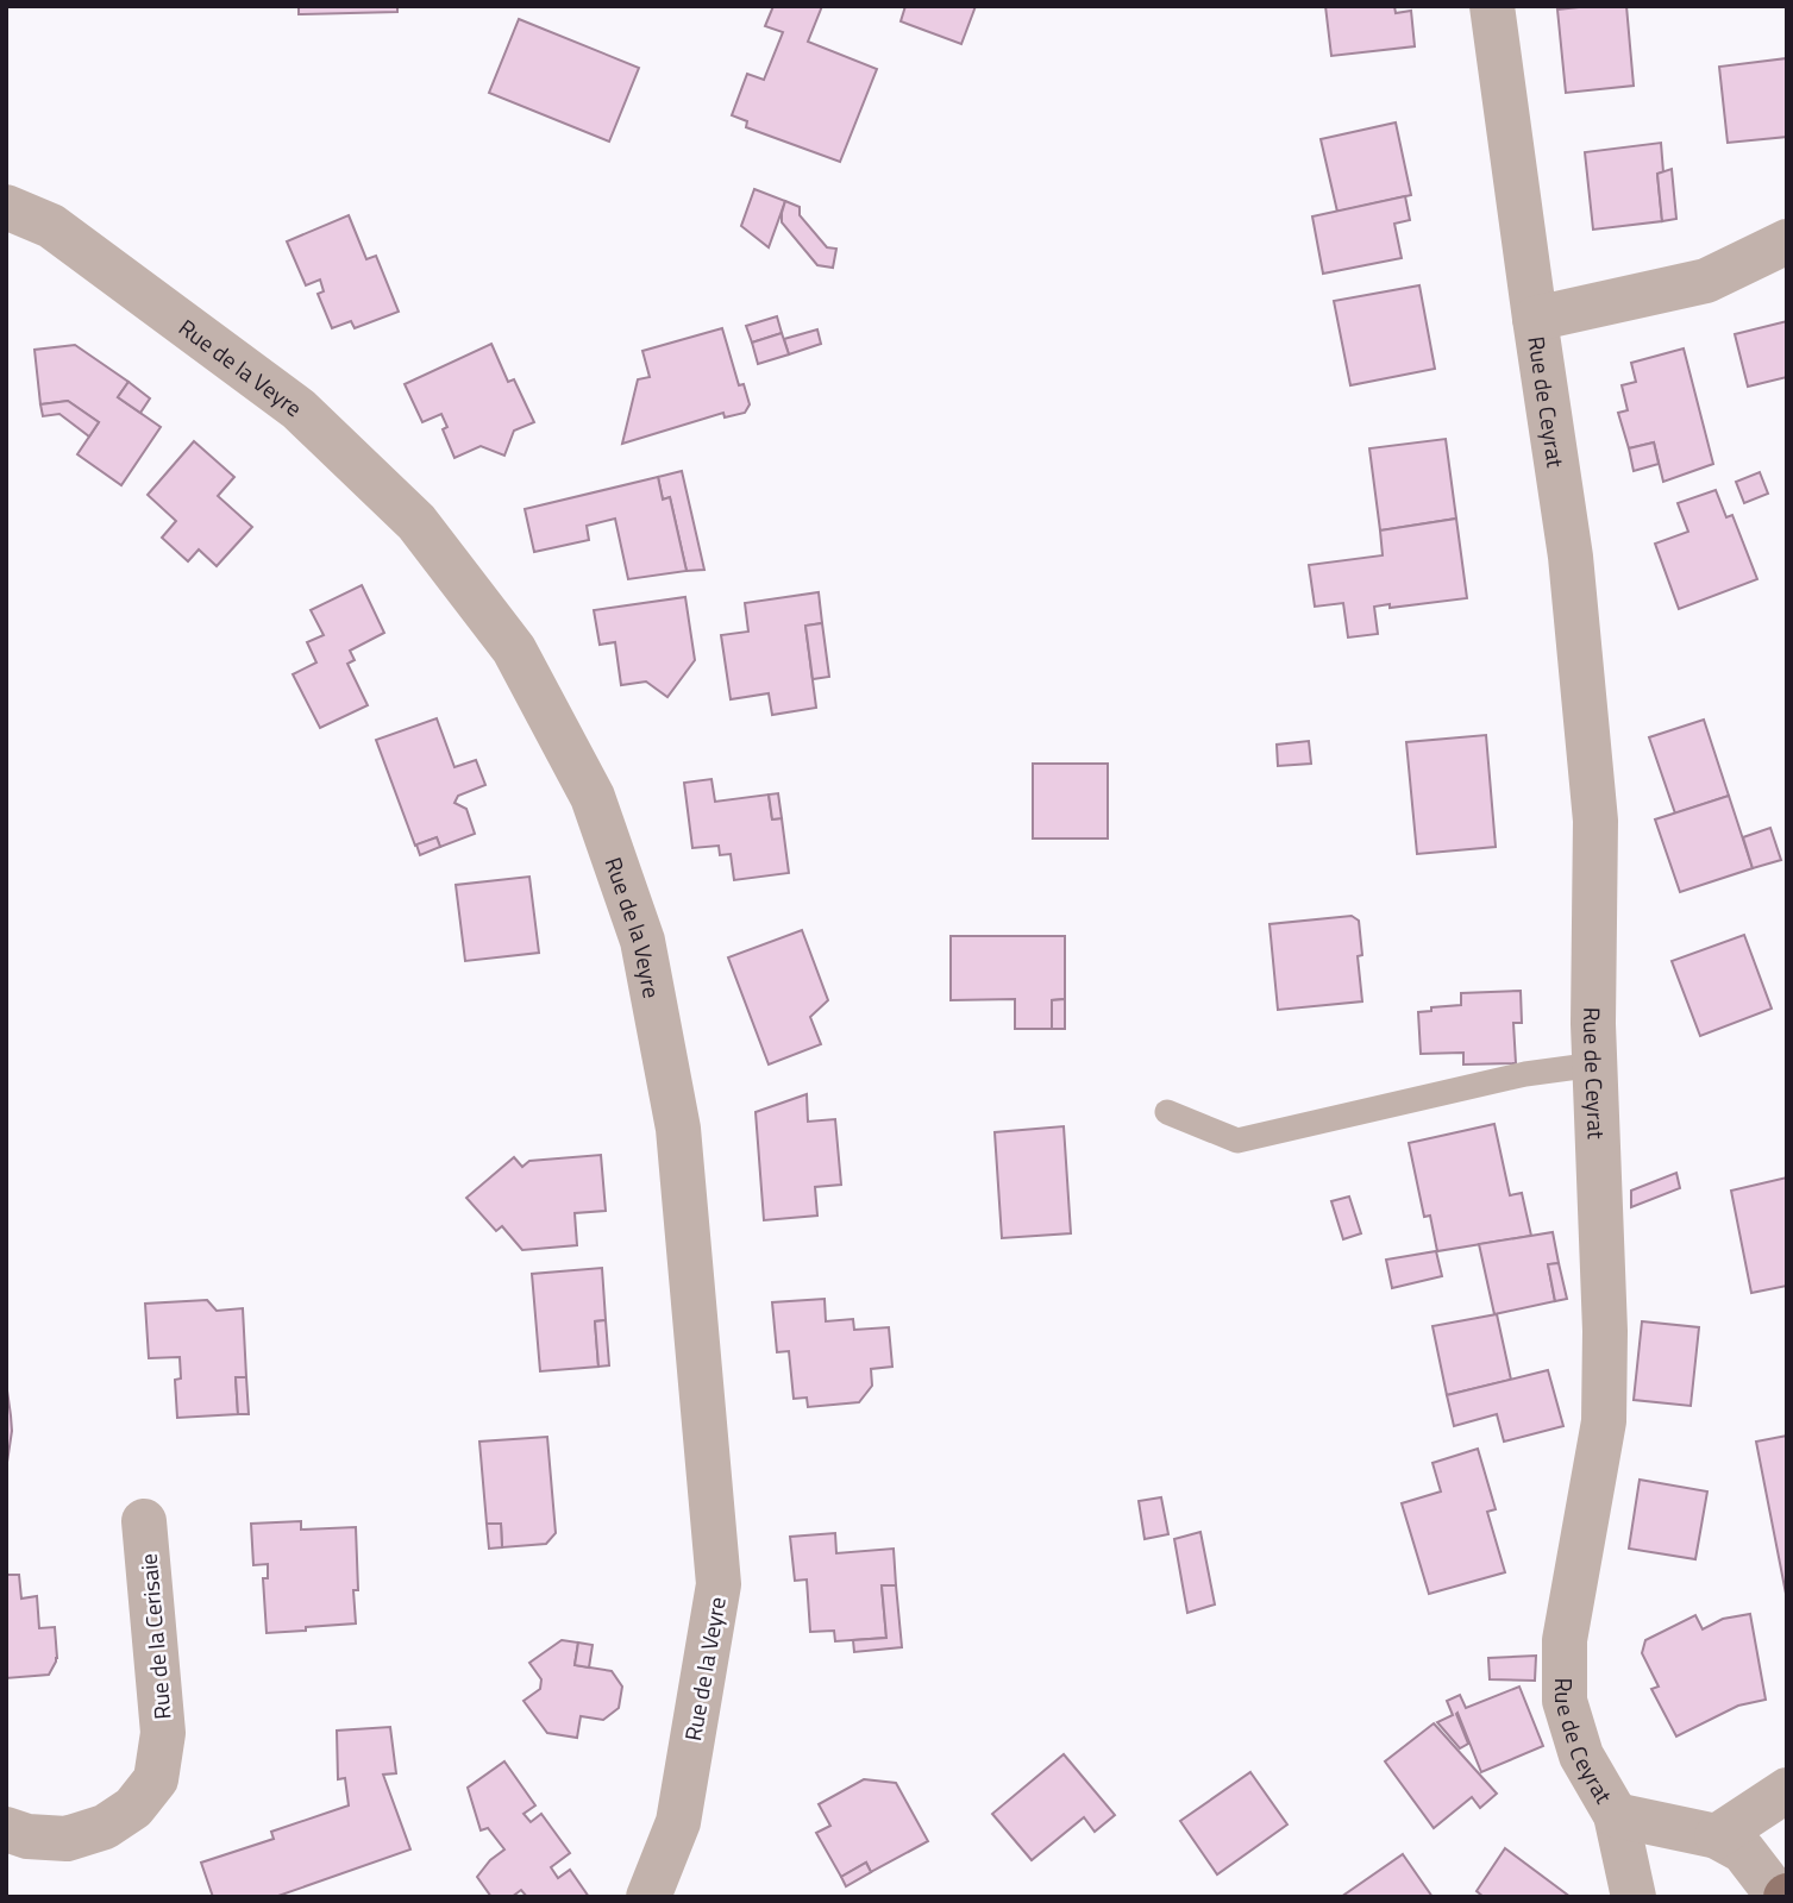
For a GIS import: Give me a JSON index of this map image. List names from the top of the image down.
{
  "streets": {
    "street": ["Rue de la Veyre", "Rue de Ceyrat", "Rue de la Cerisaie"]
  }
}
